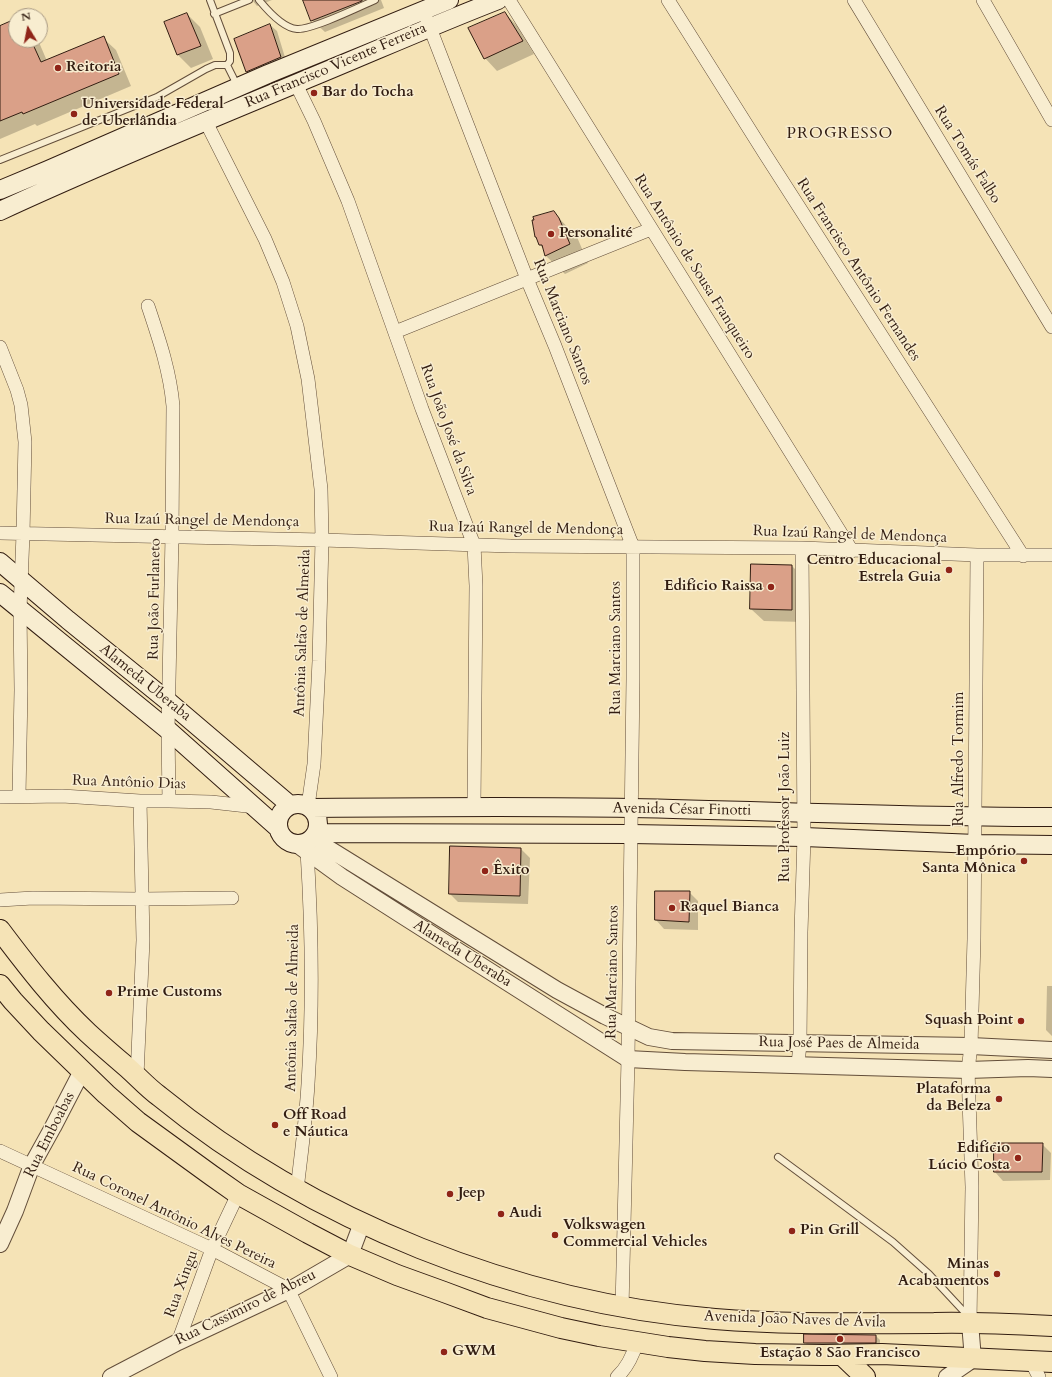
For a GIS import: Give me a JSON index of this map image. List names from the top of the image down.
{
  "streets": {
    "main road": [
      "Rua Francisco Vicente Ferreira",
      "Alameda Uberaba",
      "Avenida César Finotti",
      "Avenida João Naves de Ávila"
    ],
    "street": [
      "Rua Tomás Falbo",
      "Rua Antônio de Sousa Franqueiro",
      "Rua Francisco Antônio Fernandes",
      "Rua Marciano Santos",
      "Rua João José da Silva",
      "Rua Izaú Rangel de Mendonça",
      "Rua João Furlaneto",
      "Antônia Saltão de Almeida",
      "Rua Alfredo Tormim",
      "Rua Antônio Dias",
      "Rua Professor João Luiz",
      "Rua José Paes de Almeida",
      "Rua Emboabas",
      "Rua Coronel Antônio Alves Pereira",
      "Rua Xingu",
      "Rua Cassimiro de Abreu"
    ]
  },
  "crossings": [
    ["Rua Francisco Vicente Ferreira", "Rua Marciano Santos"],
    ["Rua Francisco Vicente Ferreira", "Rua João José da Silva"],
    ["Rua Francisco Vicente Ferreira", "Antônia Saltão de Almeida"],
    ["Rua Antônio de Sousa Franqueiro", "Rua Izaú Rangel de Mendonça"],
    ["Rua Francisco Antônio Fernandes", "Rua Izaú Rangel de Mendonça"],
    ["Rua Marciano Santos", "Rua Izaú Rangel de Mendonça"],
    ["Rua Marciano Santos", "Alameda Uberaba"],
    ["Rua Marciano Santos", "Avenida César Finotti"],
    ["Rua Marciano Santos", "Rua José Paes de Almeida"],
    ["Rua Marciano Santos", "Avenida João Naves de Ávila"],
    ["Rua João José da Silva", "Rua Izaú Rangel de Mendonça"],
    ["Rua João José da Silva", "Avenida César Finotti"],
    ["Rua Izaú Rangel de Mendonça", "Rua João Furlaneto"],
    ["Rua Izaú Rangel de Mendonça", "Antônia Saltão de Almeida"],
    ["Rua Izaú Rangel de Mendonça", "Rua Alfredo Tormim"],
    ["Rua Izaú Rangel de Mendonça", "Rua Professor João Luiz"],
    ["Rua João Furlaneto", "Alameda Uberaba"],
    ["Rua João Furlaneto", "Rua Antônio Dias"],
    ["Antônia Saltão de Almeida", "Alameda Uberaba"],
    ["Antônia Saltão de Almeida", "Avenida César Finotti"],
    ["Antônia Saltão de Almeida", "Avenida João Naves de Ávila"],
    ["Alameda Uberaba", "Rua Antônio Dias"],
    ["Alameda Uberaba", "Avenida César Finotti"],
    ["Alameda Uberaba", "Rua José Paes de Almeida"],
    ["Rua Alfredo Tormim", "Avenida César Finotti"],
    ["Rua Alfredo Tormim", "Rua José Paes de Almeida"],
    ["Rua Alfredo Tormim", "Avenida João Naves de Ávila"],
    ["Rua Professor João Luiz", "Avenida César Finotti"],
    ["Rua Professor João Luiz", "Rua José Paes de Almeida"],
    ["Rua Emboabas", "Rua Coronel Antônio Alves Pereira"],
    ["Rua Emboabas", "Avenida João Naves de Ávila"],
    ["Rua Coronel Antônio Alves Pereira", "Rua Xingu"],
    ["Rua Coronel Antônio Alves Pereira", "Rua Cassimiro de Abreu"],
    ["Rua Xingu", "Rua Cassimiro de Abreu"],
    ["Rua Xingu", "Avenida João Naves de Ávila"],
    ["Rua Cassimiro de Abreu", "Avenida João Naves de Ávila"]
  ],
  "districts": ["PROGRESSO"],
  "places": [
    "Reitoria",
    "Bar do Tocha",
    "Universidade Federal de Uberlândia",
    "Personalité",
    "Centro Educacional Estrela Guia",
    "Edifício Raissa",
    "Empório Santa Mônica",
    "Êxito",
    "Raquel Bianca",
    "Prime Customs",
    "Squash Point",
    "Plataforma da Beleza",
    "Off Road e Náutica",
    "Edifício Lúcio Costa",
    "Jeep",
    "Audi",
    "Pin Grill",
    "Volkswagen Commercial Vehicles",
    "Minas Acabamentos",
    "Estação 8 São Francisco",
    "GWM"
  ],
  "north": "top"
}
